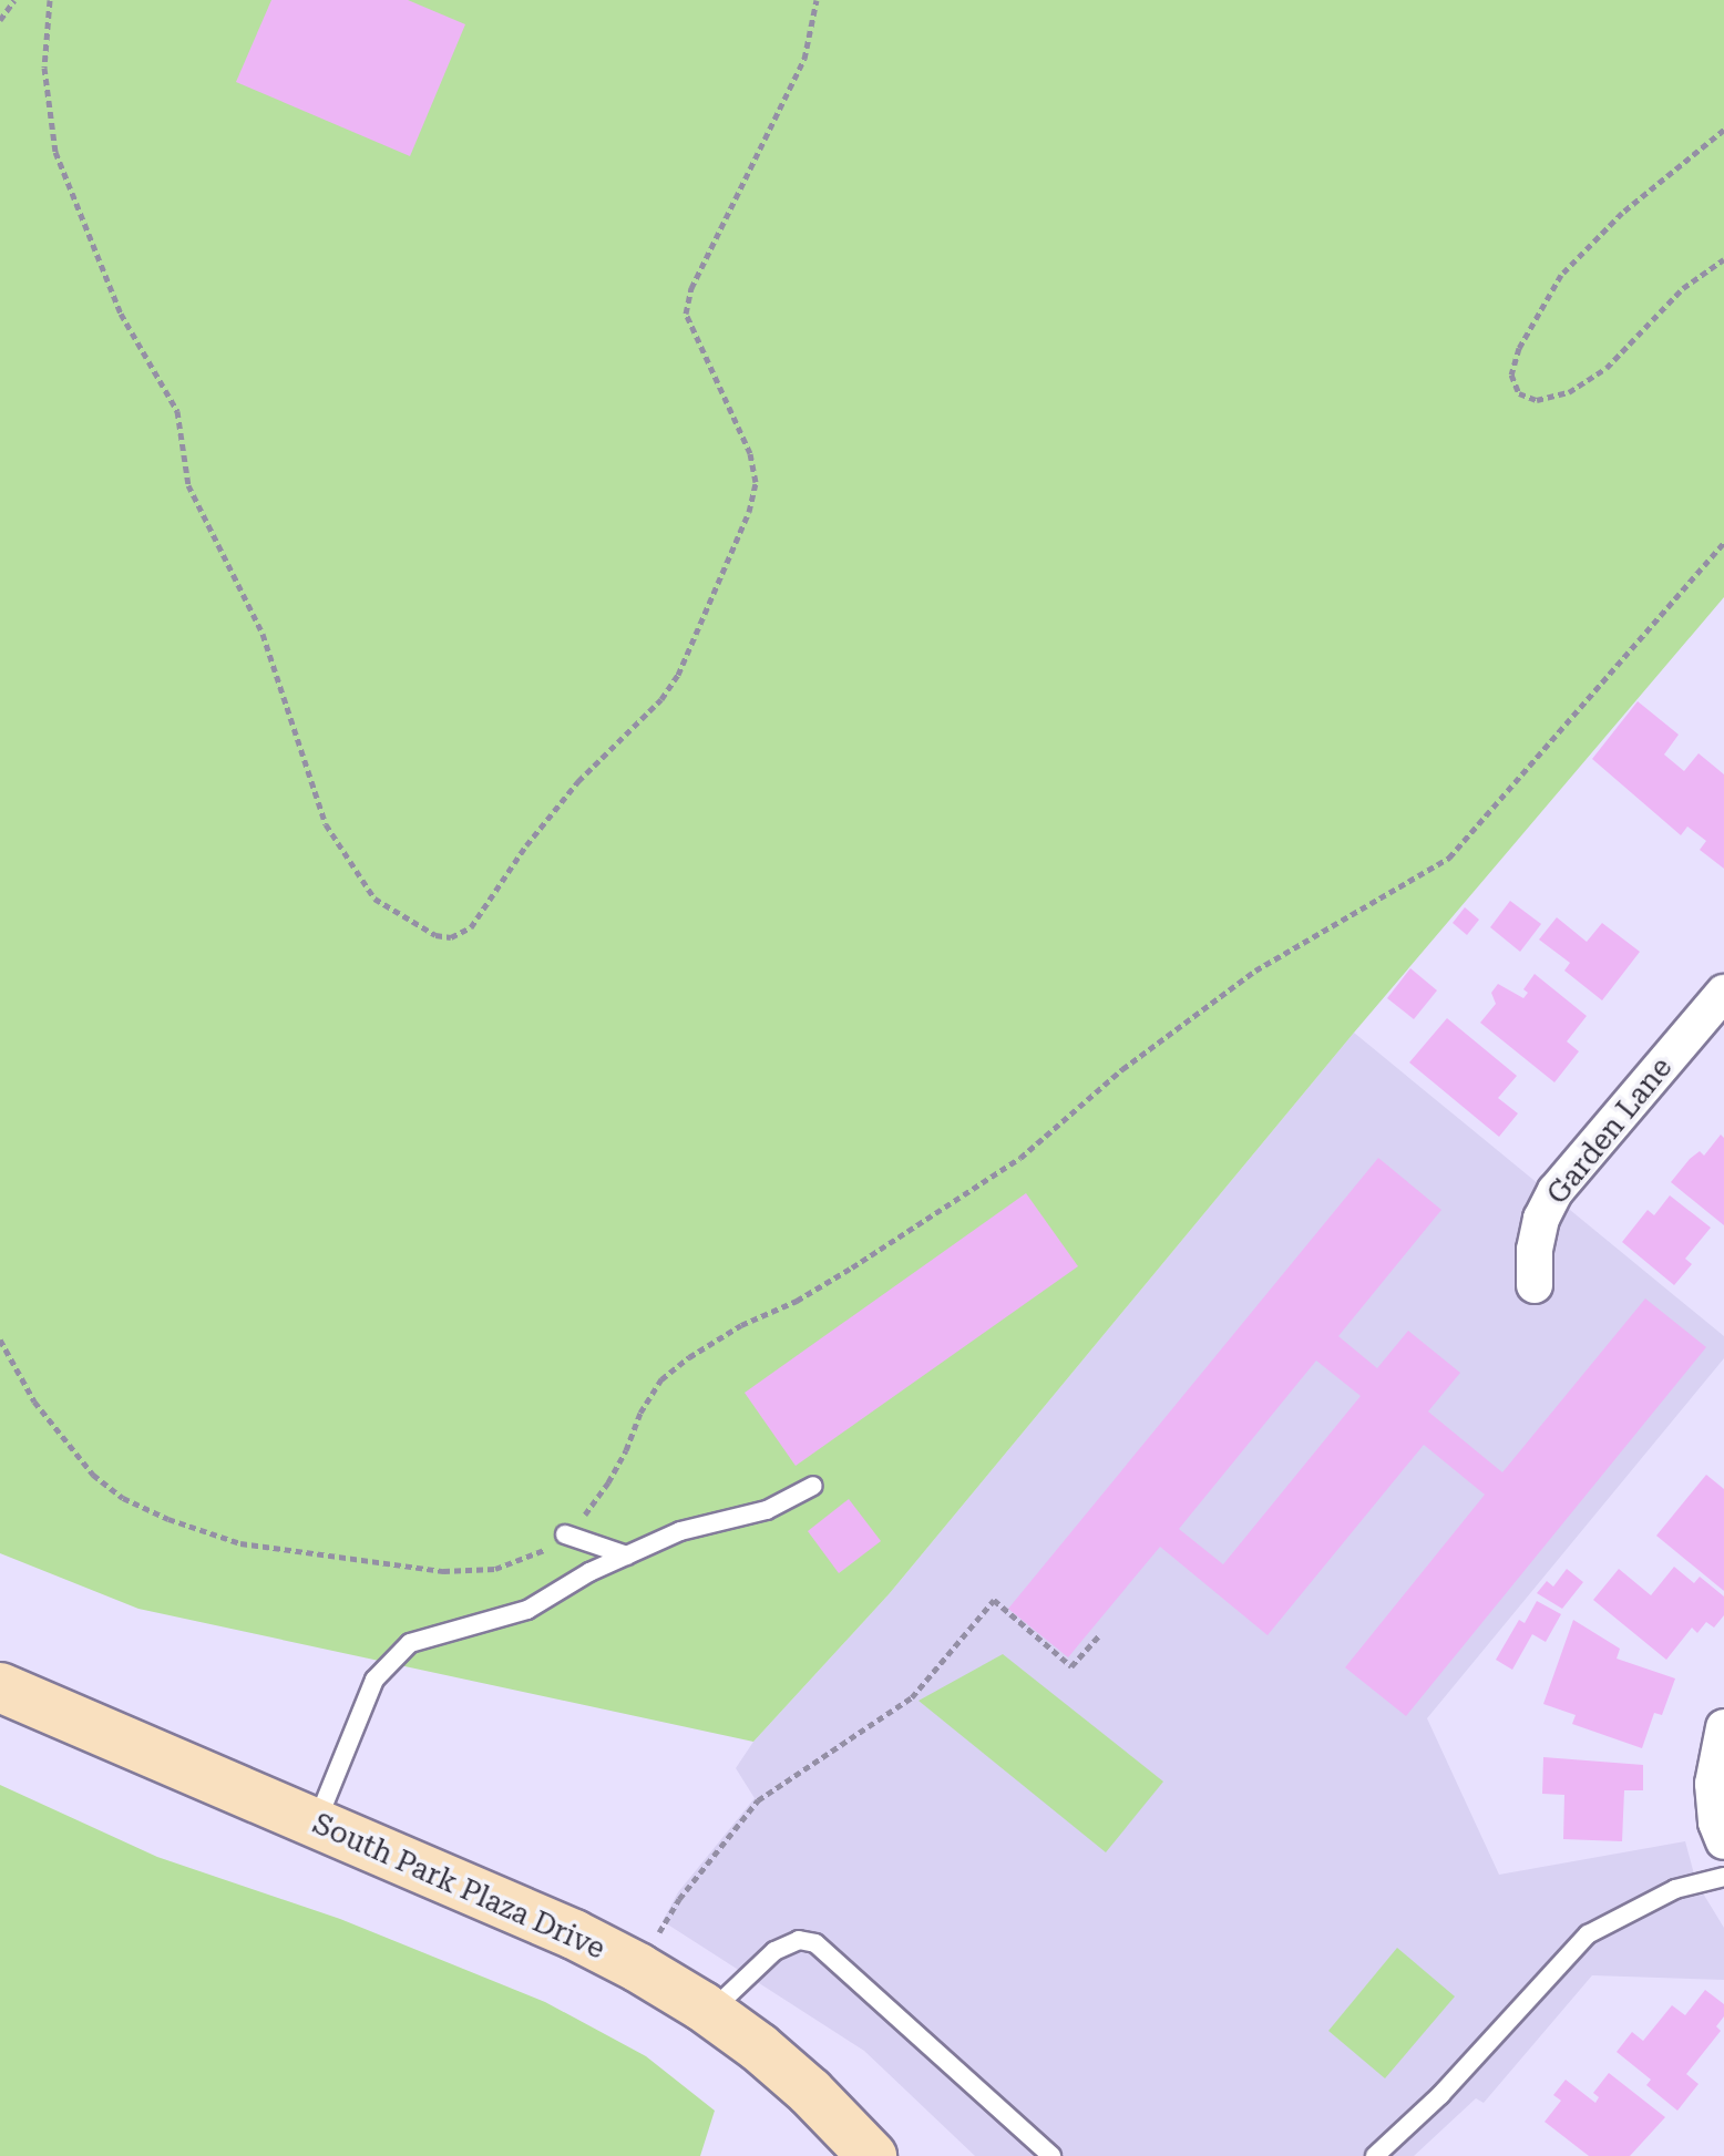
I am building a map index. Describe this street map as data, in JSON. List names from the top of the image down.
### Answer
{
  "streets": {
    "street": ["Garden Lane", "South Park Plaza Drive"]
  }
}
